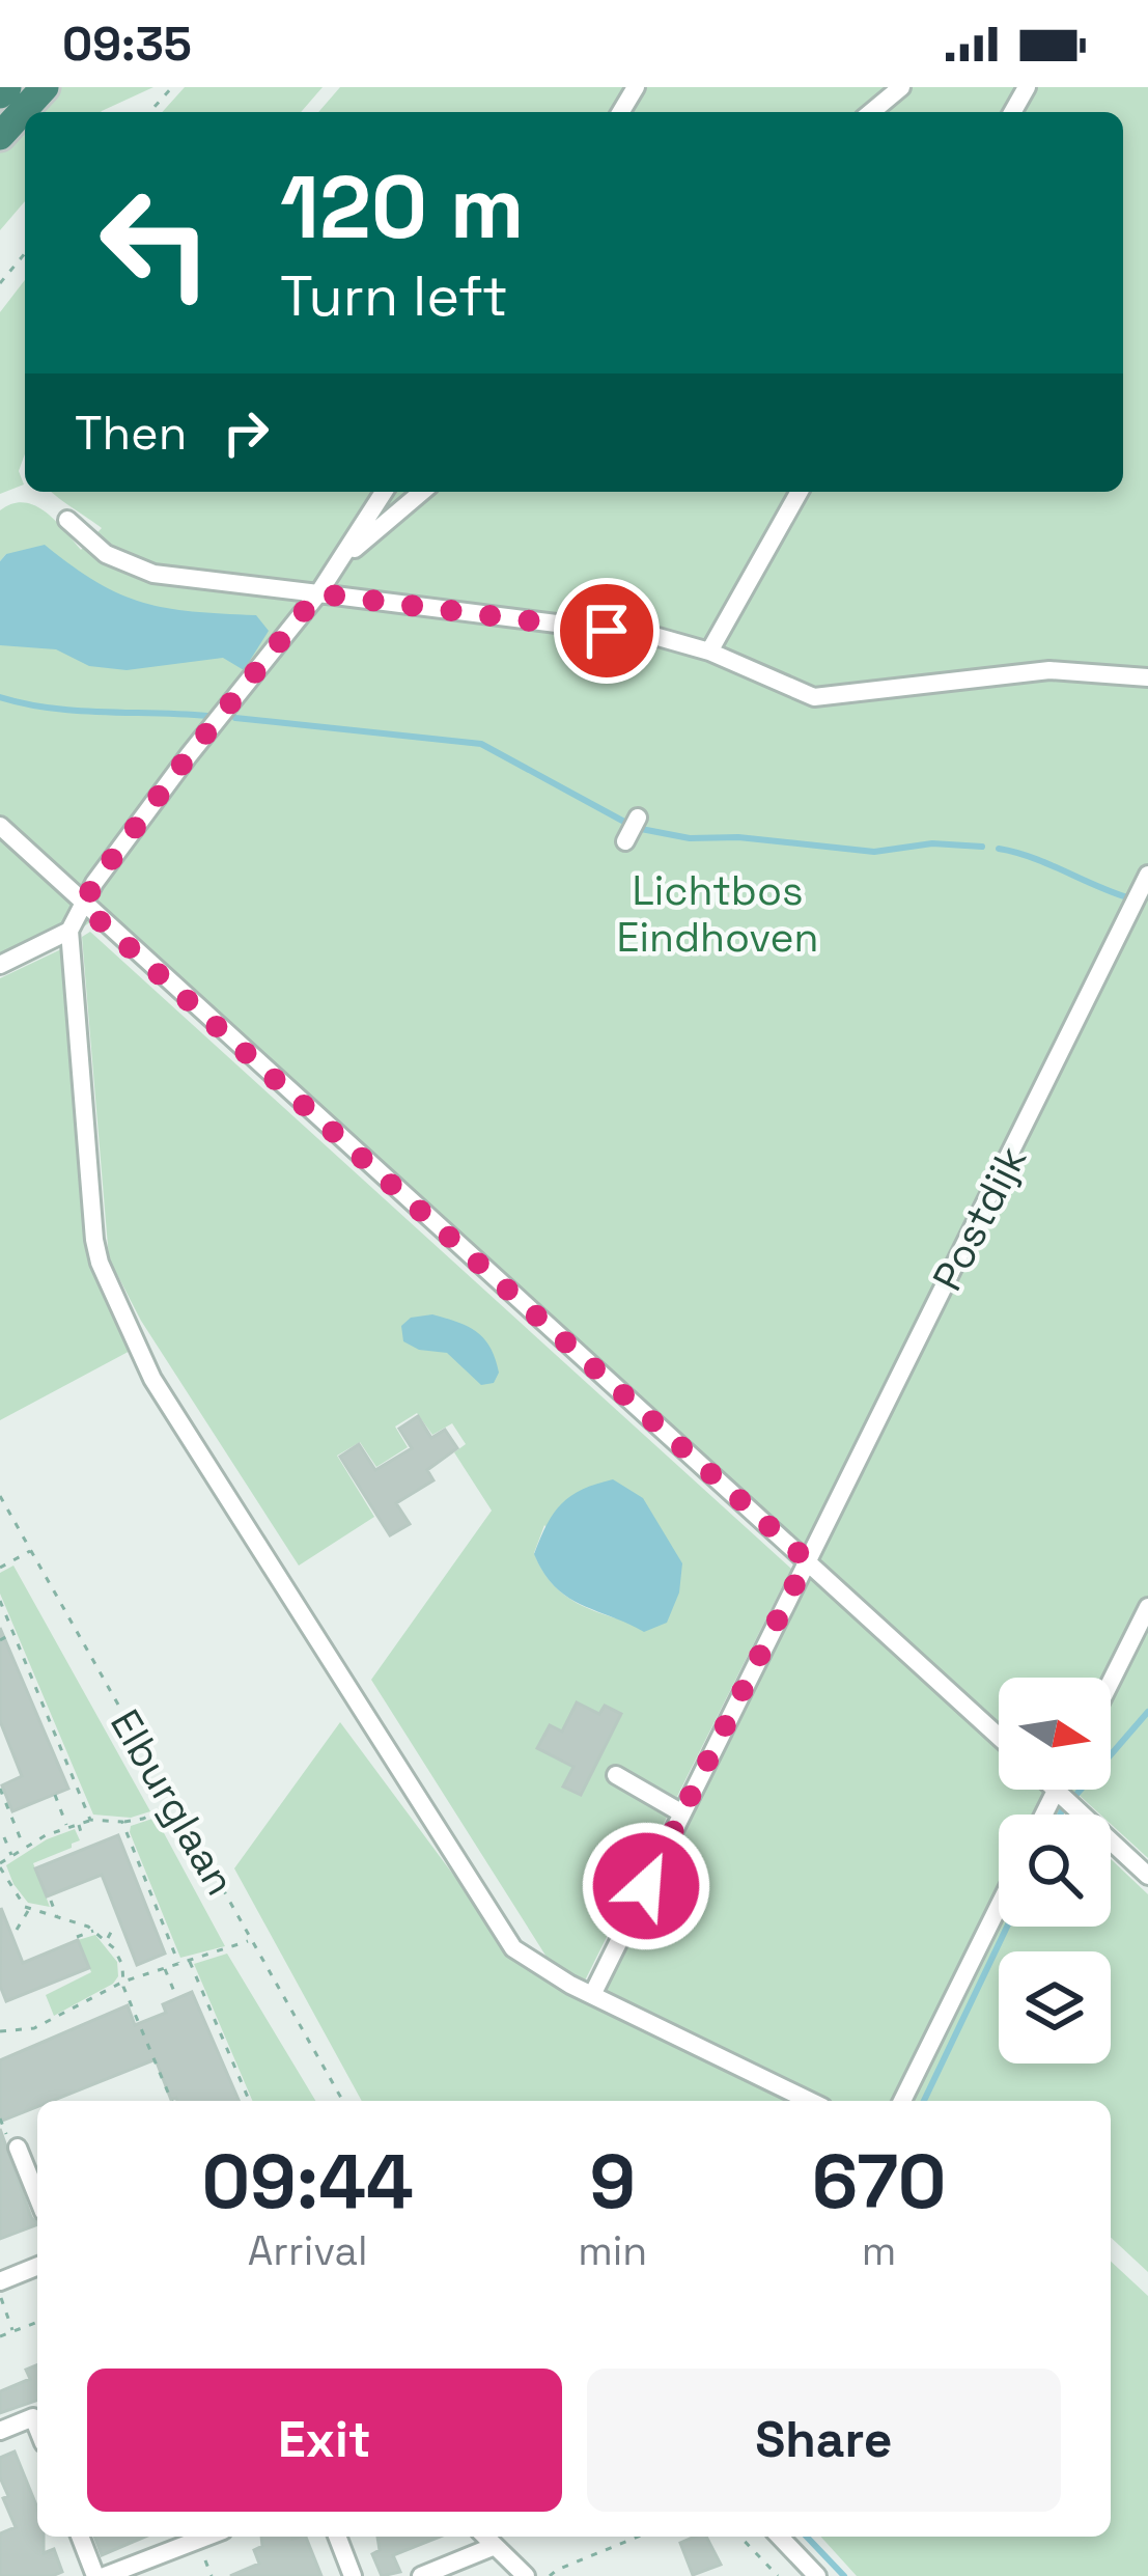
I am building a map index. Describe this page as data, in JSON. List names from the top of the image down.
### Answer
{
  "streets": {
    "street": ["Postdijk"],
    "path": ["Elburglaan"]
  },
  "parks": ["Lichtbos Eindhoven"],
  "north": "right",
  "page": {
    "status": "09:35",
    "turn": ["120 m", "Turn left"],
    "then": "Then",
    "eta": [
      "09:44",
      "Arrival",
      "9",
      "min",
      "670",
      "m"
    ],
    "buttons": ["Exit", "Share"]
  }
}
